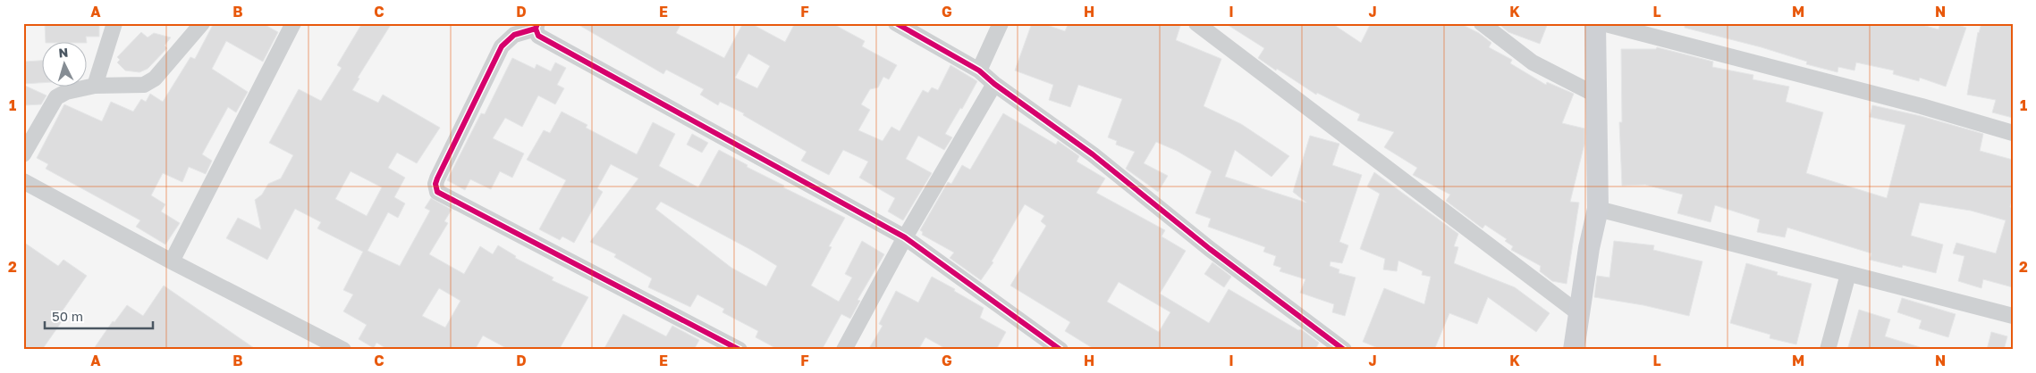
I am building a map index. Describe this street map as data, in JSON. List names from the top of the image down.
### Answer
{
  "scale_bar": "50 m",
  "north": "top",
  "grid": {
    "columns": [
      "A",
      "B",
      "C",
      "D",
      "E",
      "F",
      "G",
      "H",
      "I",
      "J",
      "K",
      "L",
      "M",
      "N"
    ],
    "rows": ["1", "2"]
  }
}
